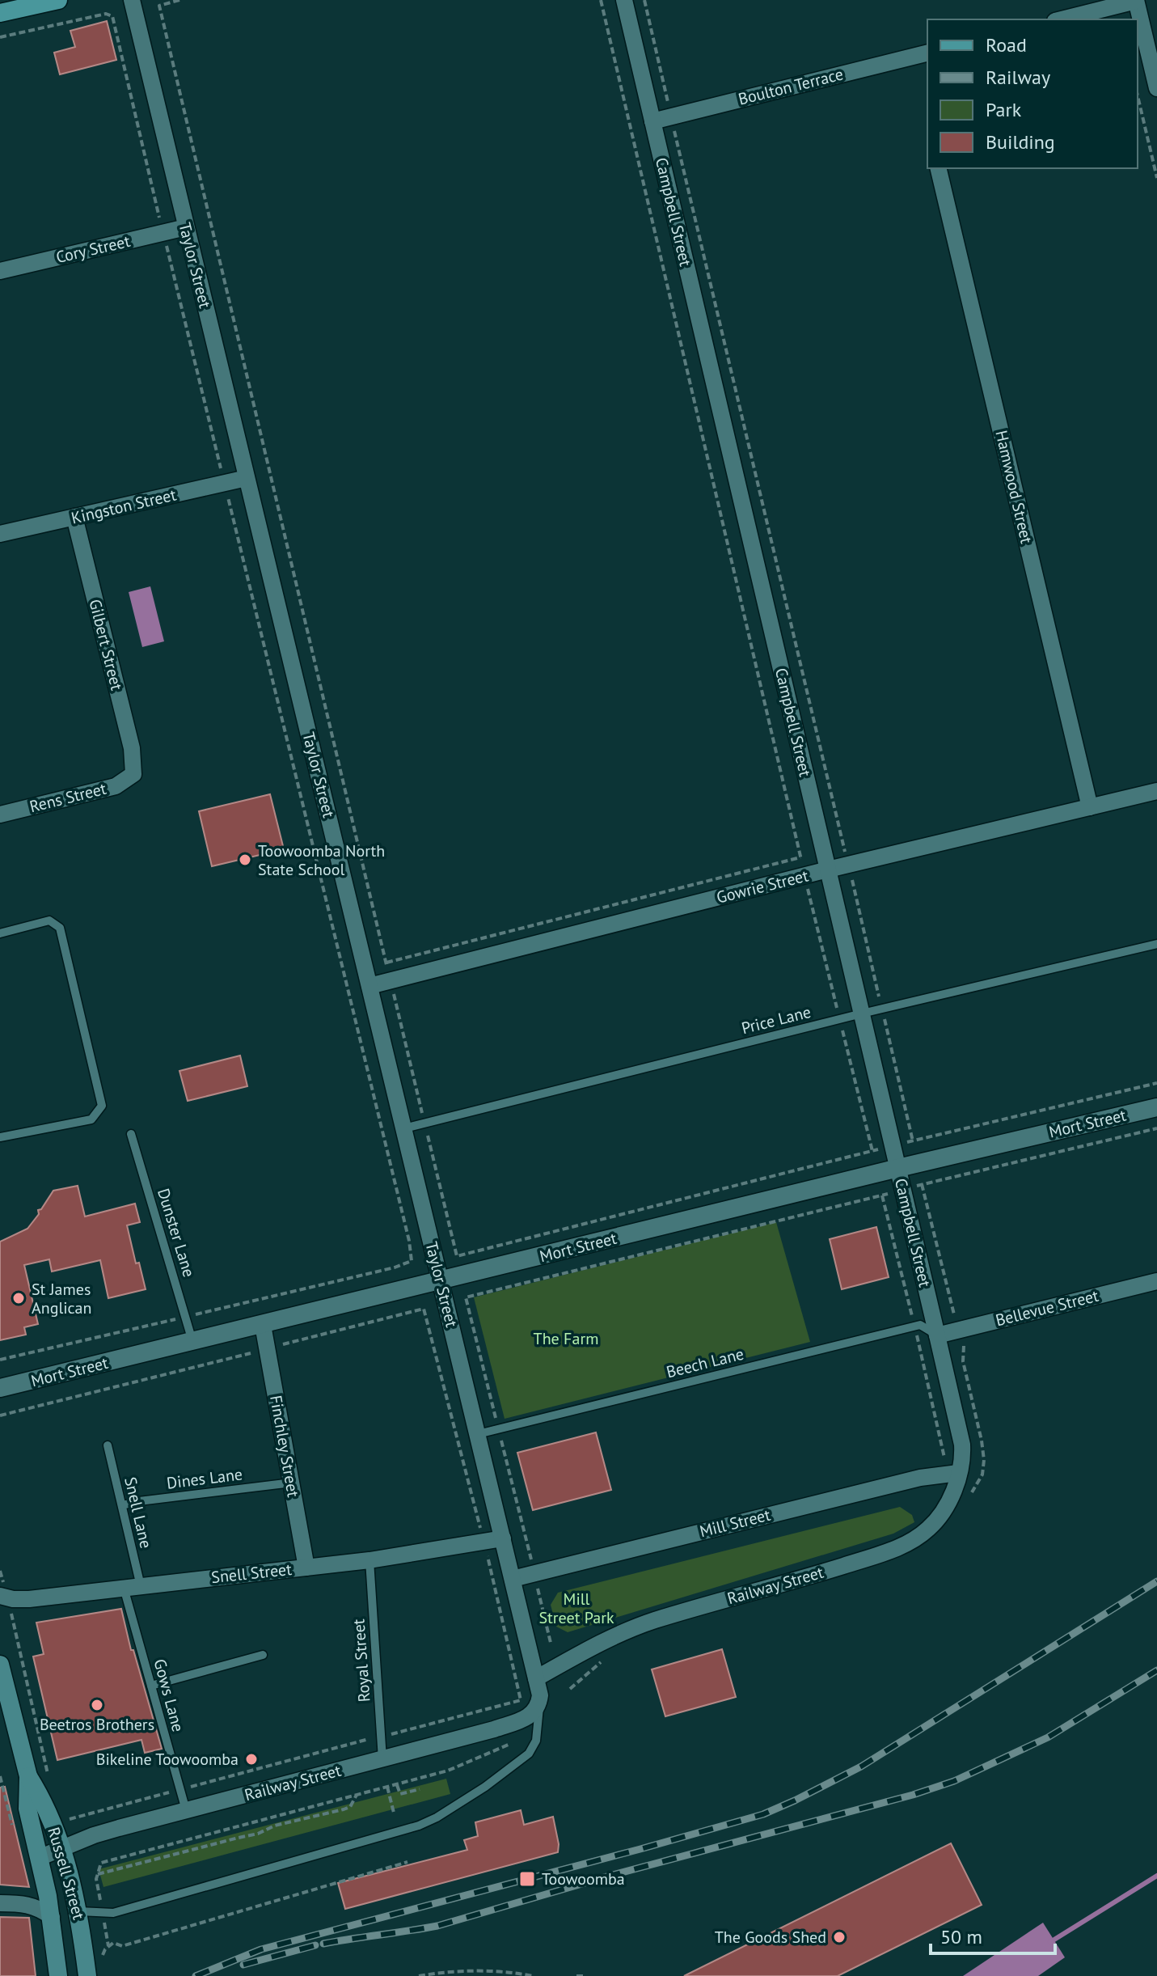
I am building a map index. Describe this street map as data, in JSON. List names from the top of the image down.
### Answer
{
  "streets": {
    "main road": ["Russell Street"],
    "street": [
      "Boulton Terrace",
      "Campbell Street",
      "Cory Street",
      "Taylor Street",
      "Hamwood Street",
      "Kingston Street",
      "Gilbert Street",
      "Rens Street",
      "Gowrie Street",
      "Mort Street",
      "Bellevue Street",
      "Finchley Street",
      "Mill Street",
      "Snell Street",
      "Railway Street"
    ],
    "lane": [
      "Price Lane",
      "Dunster Lane",
      "Beech Lane",
      "Dines Lane",
      "Snell Lane",
      "Royal Street",
      "Gows Lane"
    ]
  },
  "crossings": [
    ["Boulton Terrace", "Campbell Street"],
    ["Campbell Street", "Gowrie Street"],
    ["Campbell Street", "Price Lane"],
    ["Campbell Street", "Mort Street"],
    ["Campbell Street", "Bellevue Street"],
    ["Campbell Street", "Beech Lane"],
    ["Campbell Street", "Railway Street"],
    ["Cory Street", "Taylor Street"],
    ["Taylor Street", "Kingston Street"],
    ["Taylor Street", "Gowrie Street"],
    ["Taylor Street", "Price Lane"],
    ["Taylor Street", "Mort Street"],
    ["Taylor Street", "Beech Lane"],
    ["Taylor Street", "Mill Street"],
    ["Taylor Street", "Snell Street"],
    ["Taylor Street", "Railway Street"],
    ["Hamwood Street", "Gowrie Street"],
    ["Kingston Street", "Gilbert Street"],
    ["Gilbert Street", "Rens Street"],
    ["Mort Street", "Dunster Lane"],
    ["Mort Street", "Finchley Street"],
    ["Bellevue Street", "Beech Lane"],
    ["Finchley Street", "Dines Lane"],
    ["Finchley Street", "Snell Street"],
    ["Dines Lane", "Snell Lane"],
    ["Snell Lane", "Snell Street"],
    ["Snell Lane", "Gows Lane"],
    ["Mill Street", "Railway Street"],
    ["Snell Street", "Royal Street"],
    ["Snell Street", "Gows Lane"],
    ["Railway Street", "Royal Street"],
    ["Railway Street", "Gows Lane"],
    ["Railway Street", "Russell Street"]
  ],
  "parks": ["The Farm", "Mill Street Park"],
  "places": {
    "other": [
      "Toowoomba North State School",
      "St James Anglican",
      "Beetros Brothers",
      "Bikeline Toowoomba",
      "The Goods Shed"
    ],
    "transit": ["Toowoomba"]
  },
  "legend": [
    "Road",
    "Railway",
    "Park",
    "Building"
  ],
  "scale_bar": "50 m"
}
